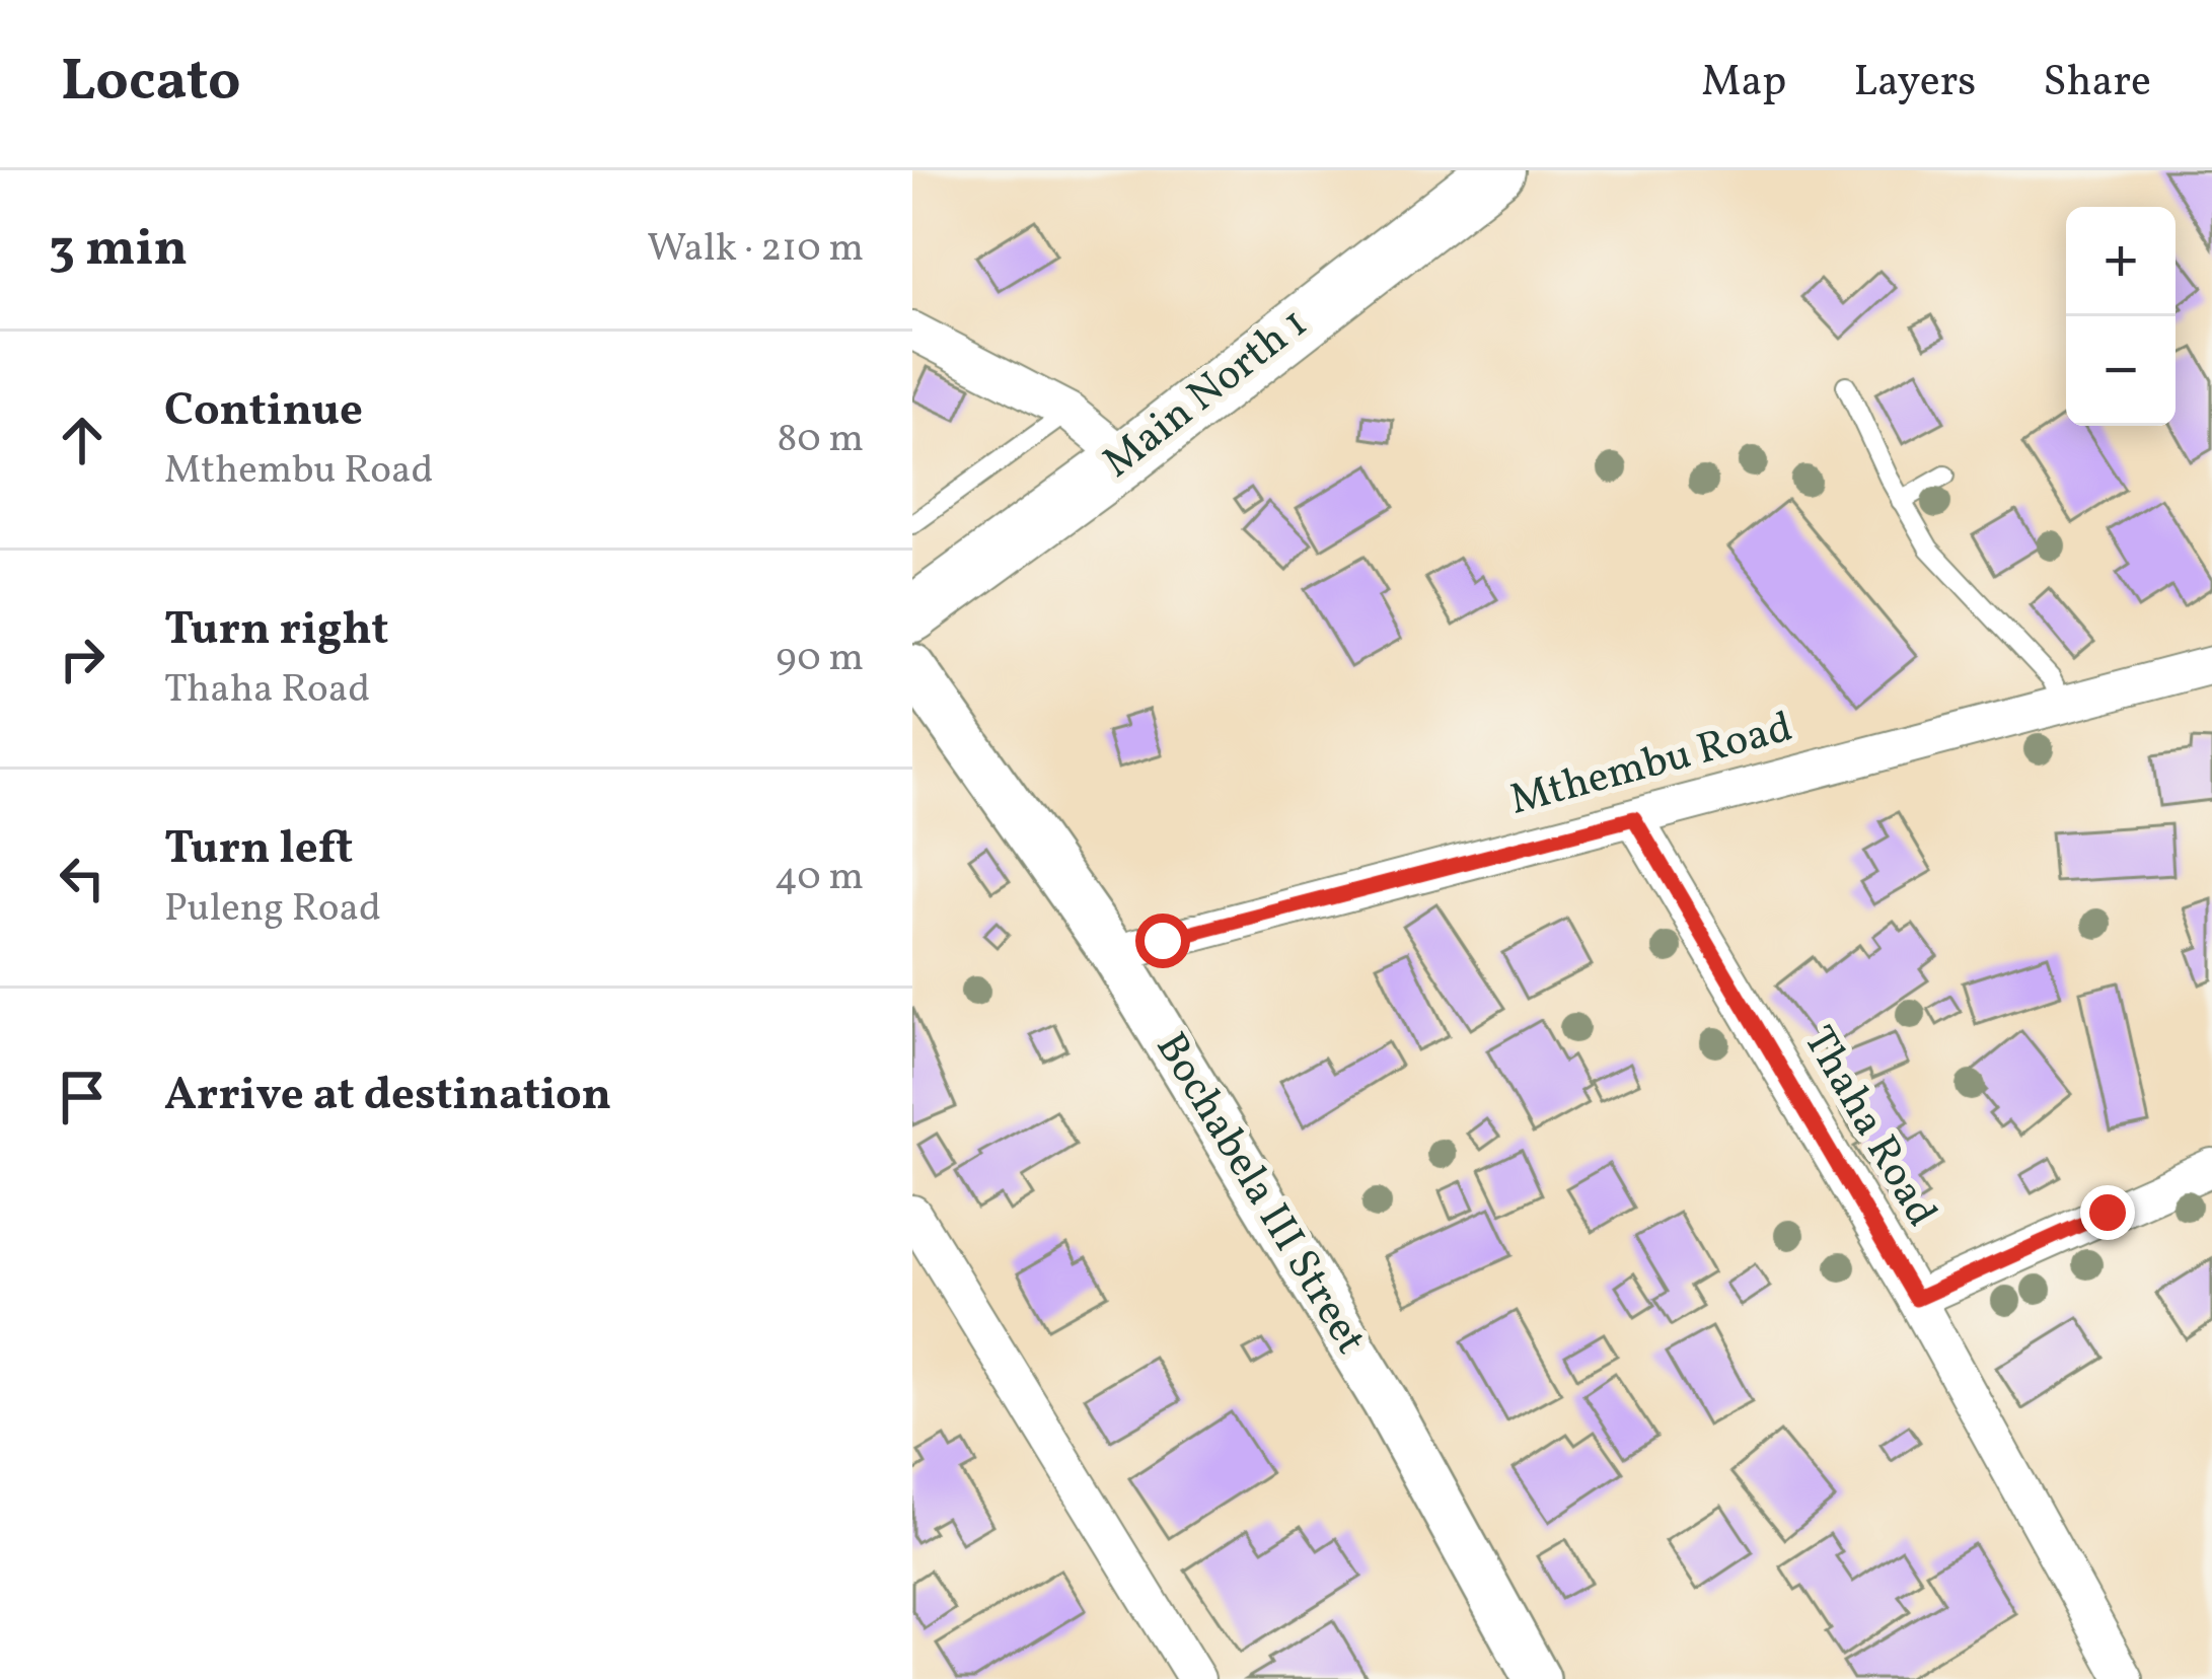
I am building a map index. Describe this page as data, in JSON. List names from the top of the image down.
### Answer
{
  "streets": {
    "main road": ["Main North 1"],
    "street": ["Mthembu Road", "Thaha Road", "Bochabela III Street"]
  },
  "crossings": [
    ["Mthembu Road", "Thaha Road"],
    ["Mthembu Road", "Bochabela III Street"]
  ],
  "page": {
    "header": "Locato",
    "nav": ["Map", "Layers", "Share"],
    "heading": ["3 min", "Walk · 210 m"],
    "map_buttons": ["+", "−"],
    "list": [
      ["Continue", "Mthembu Road", "80 m"],
      ["Turn right", "Thaha Road", "90 m"],
      ["Turn left", "Puleng Road", "40 m"],
      "Arrive at destination"
    ]
  }
}
